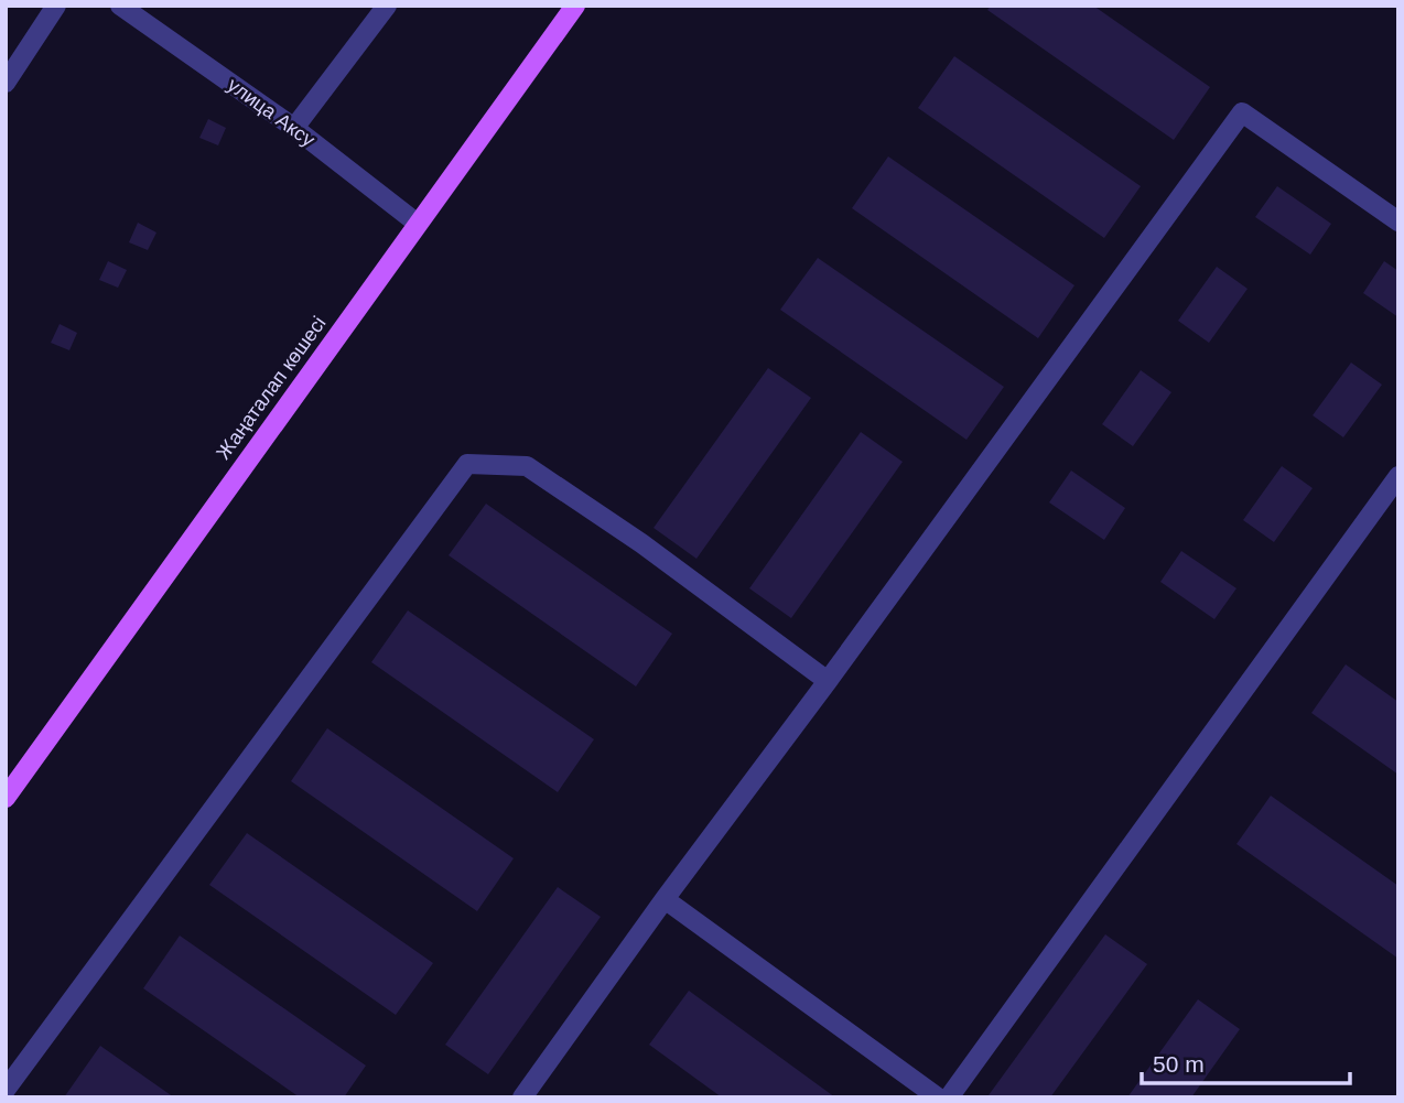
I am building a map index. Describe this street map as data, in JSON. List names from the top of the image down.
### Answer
{
  "streets": {
    "main road": ["Жаңаталап көшесі"],
    "street": ["улица Аксу"]
  },
  "crossings": [
    ["улица Аксу", "Жаңаталап көшесі"]
  ],
  "scale_bar": "50 m"
}
